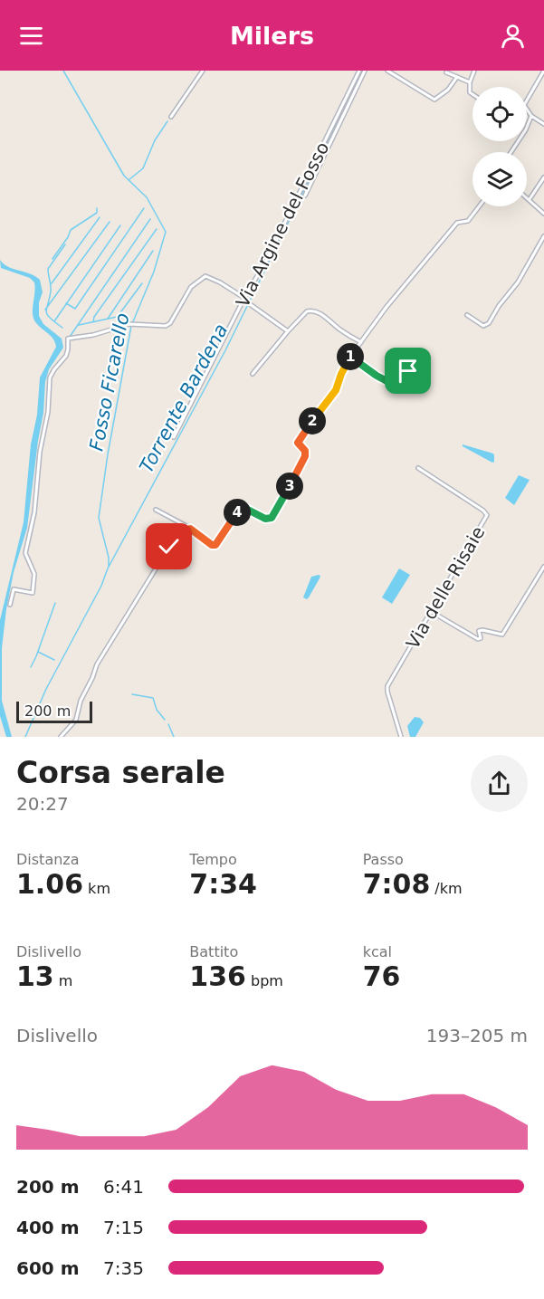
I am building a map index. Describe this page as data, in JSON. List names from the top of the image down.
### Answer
{
  "streets": {
    "street": ["Via Argine del Fosso", "Via delle Risaie"]
  },
  "water": ["Fosso Ficarello", "Torrente Bardena"],
  "scale_bar": "200 m",
  "page": {
    "header": "Milers",
    "pins": [
      "1",
      "2",
      "3",
      "4"
    ],
    "scale": "200 m",
    "heading": ["Corsa serale", "20:27"],
    "stats": [
      ["Distanza", "1.06 km"],
      ["Tempo", "7:34"],
      ["Passo", "7:08 /km"],
      ["Dislivello", "13 m"],
      ["Battito", "136 bpm"],
      ["kcal", "76"]
    ],
    "chart": ["Dislivello", "193–205 m"],
    "list": [
      {
        "name": "200 m",
        "note": "6:41"
      },
      {
        "name": "400 m",
        "note": "7:15"
      },
      {
        "name": "600 m",
        "note": "7:35"
      }
    ]
  }
}
